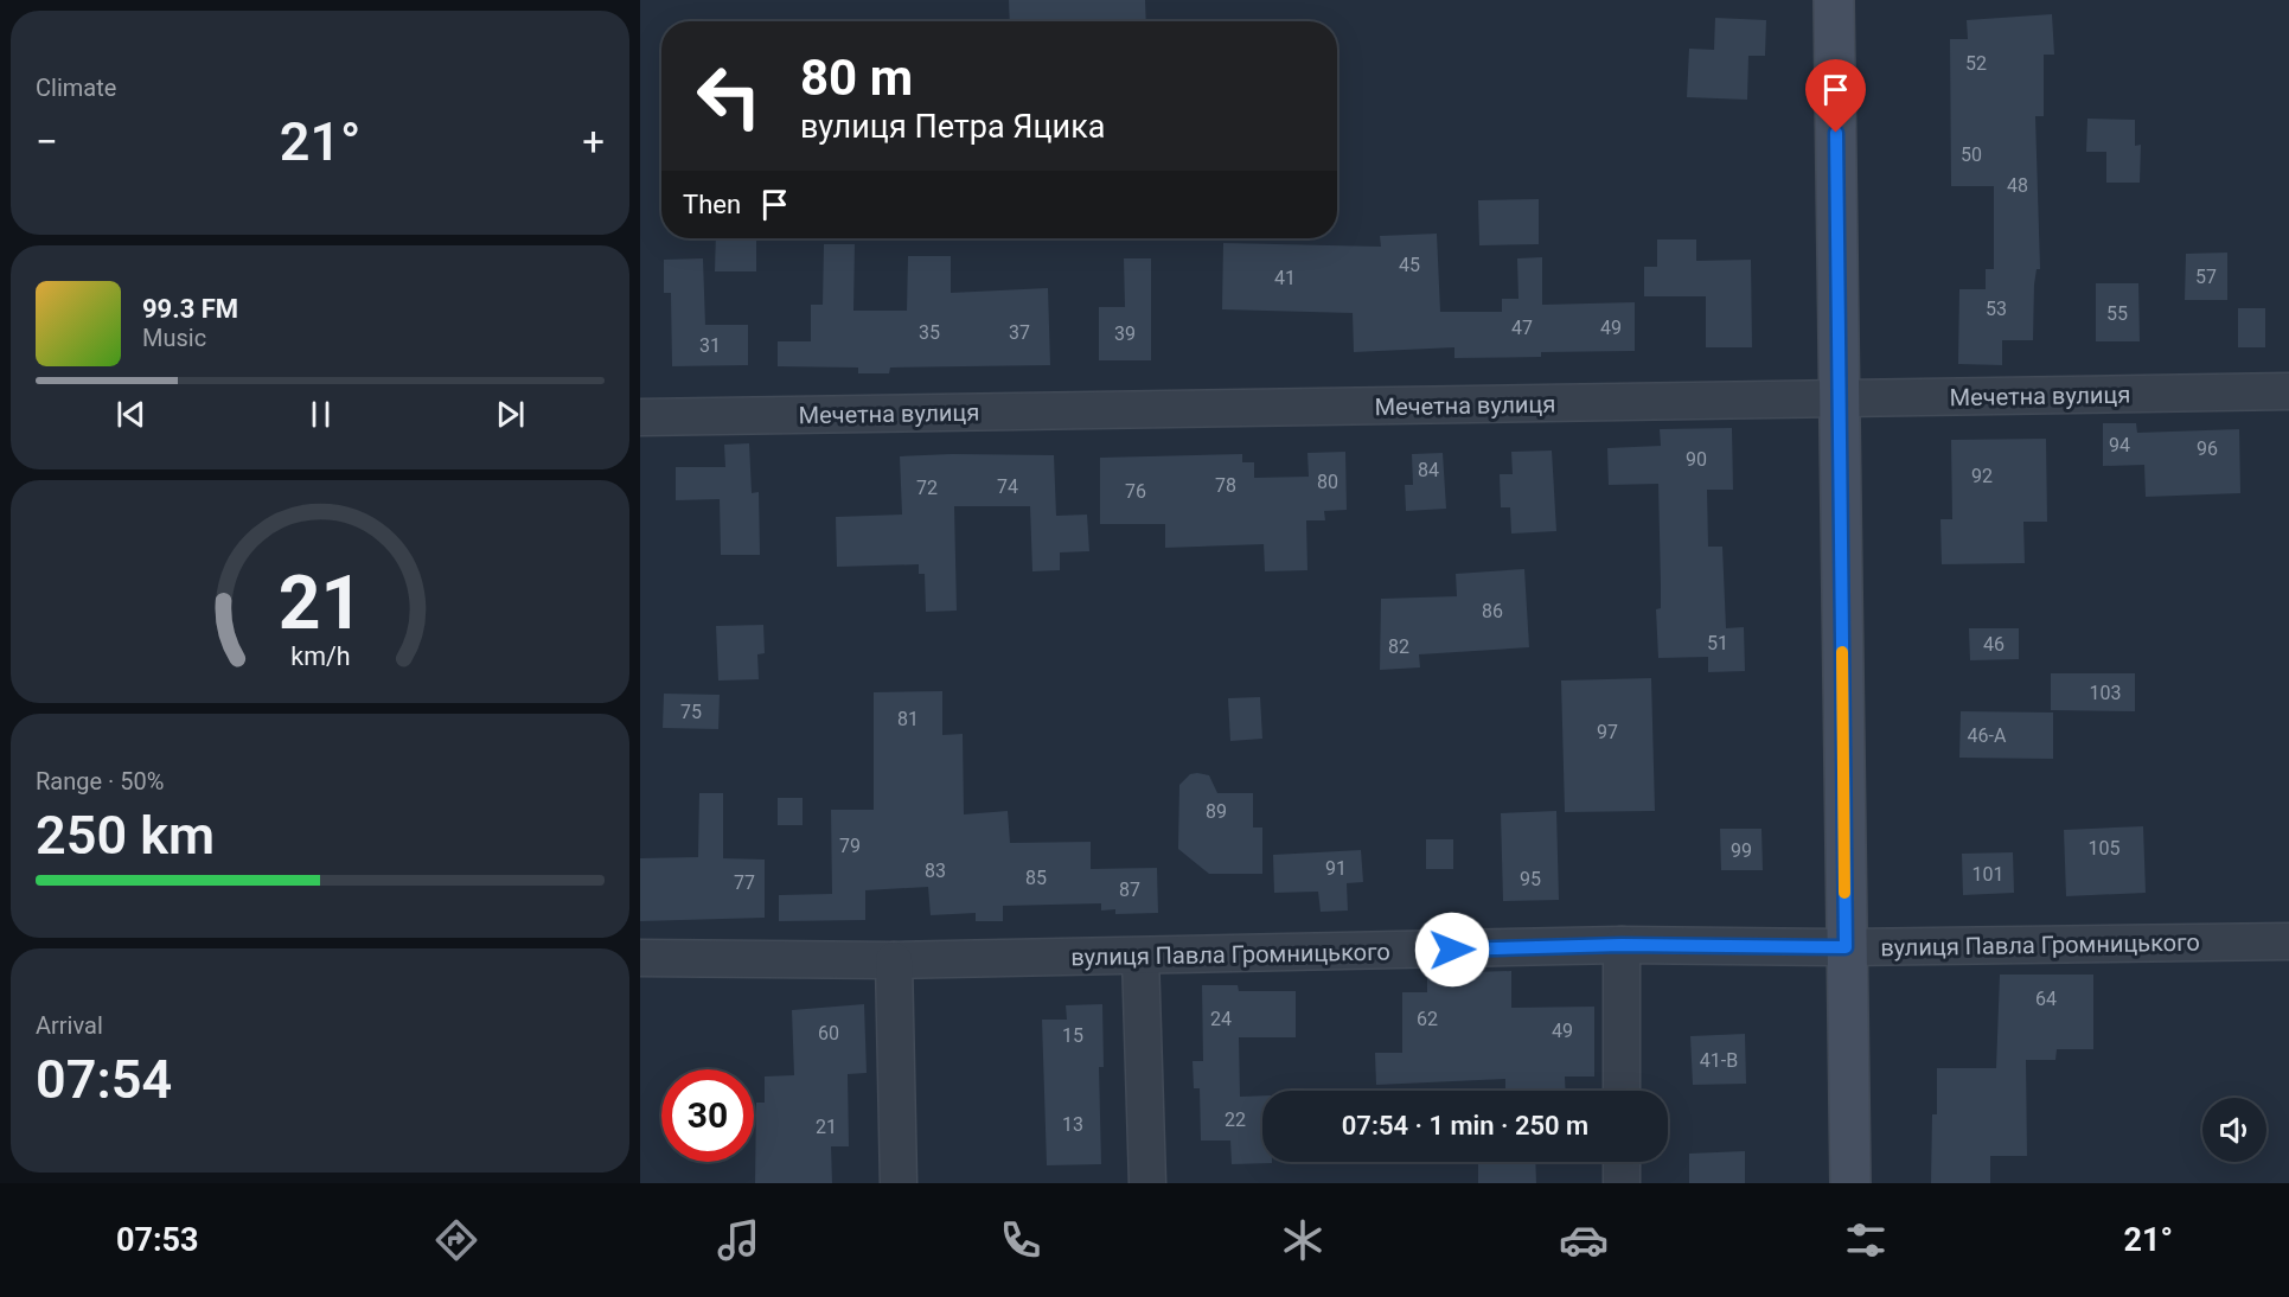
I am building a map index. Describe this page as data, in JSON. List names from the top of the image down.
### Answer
{
  "streets": {
    "street": ["Мечетна вулиця", "вулиця Павла Громницького"]
  },
  "house_numbers": [
    "52",
    "50",
    "48",
    "45",
    "57",
    "41",
    "53",
    "55",
    "47",
    "49",
    "35",
    "37",
    "39",
    "31",
    "94",
    "96",
    "90",
    "84",
    "92",
    "80",
    "78",
    "74",
    "72",
    "76",
    "86",
    "51",
    "46",
    "82",
    "103",
    "75",
    "81",
    "97",
    "46-А",
    "89",
    "79",
    "105",
    "99",
    "91",
    "83",
    "101",
    "85",
    "95",
    "77",
    "87",
    "64",
    "24",
    "62",
    "49",
    "60",
    "15",
    "41-В",
    "22",
    "13",
    "21"
  ],
  "page": {
    "tile": [
      "Climate",
      ["Range · 50%", "250 km"],
      ["Arrival", "07:54"]
    ],
    "turn": ["80 m", "вулиця Петра Яцика"],
    "heat": ["−", "21°", "+"],
    "then": "Then",
    "song": ["99.3 FM", "Music"],
    "limit": "30",
    "trip": "07:54 · 1 min · 250 m",
    "tabs": ["07:53", "21°"],
    "gauge": ["21", "km/h"]
  }
}
